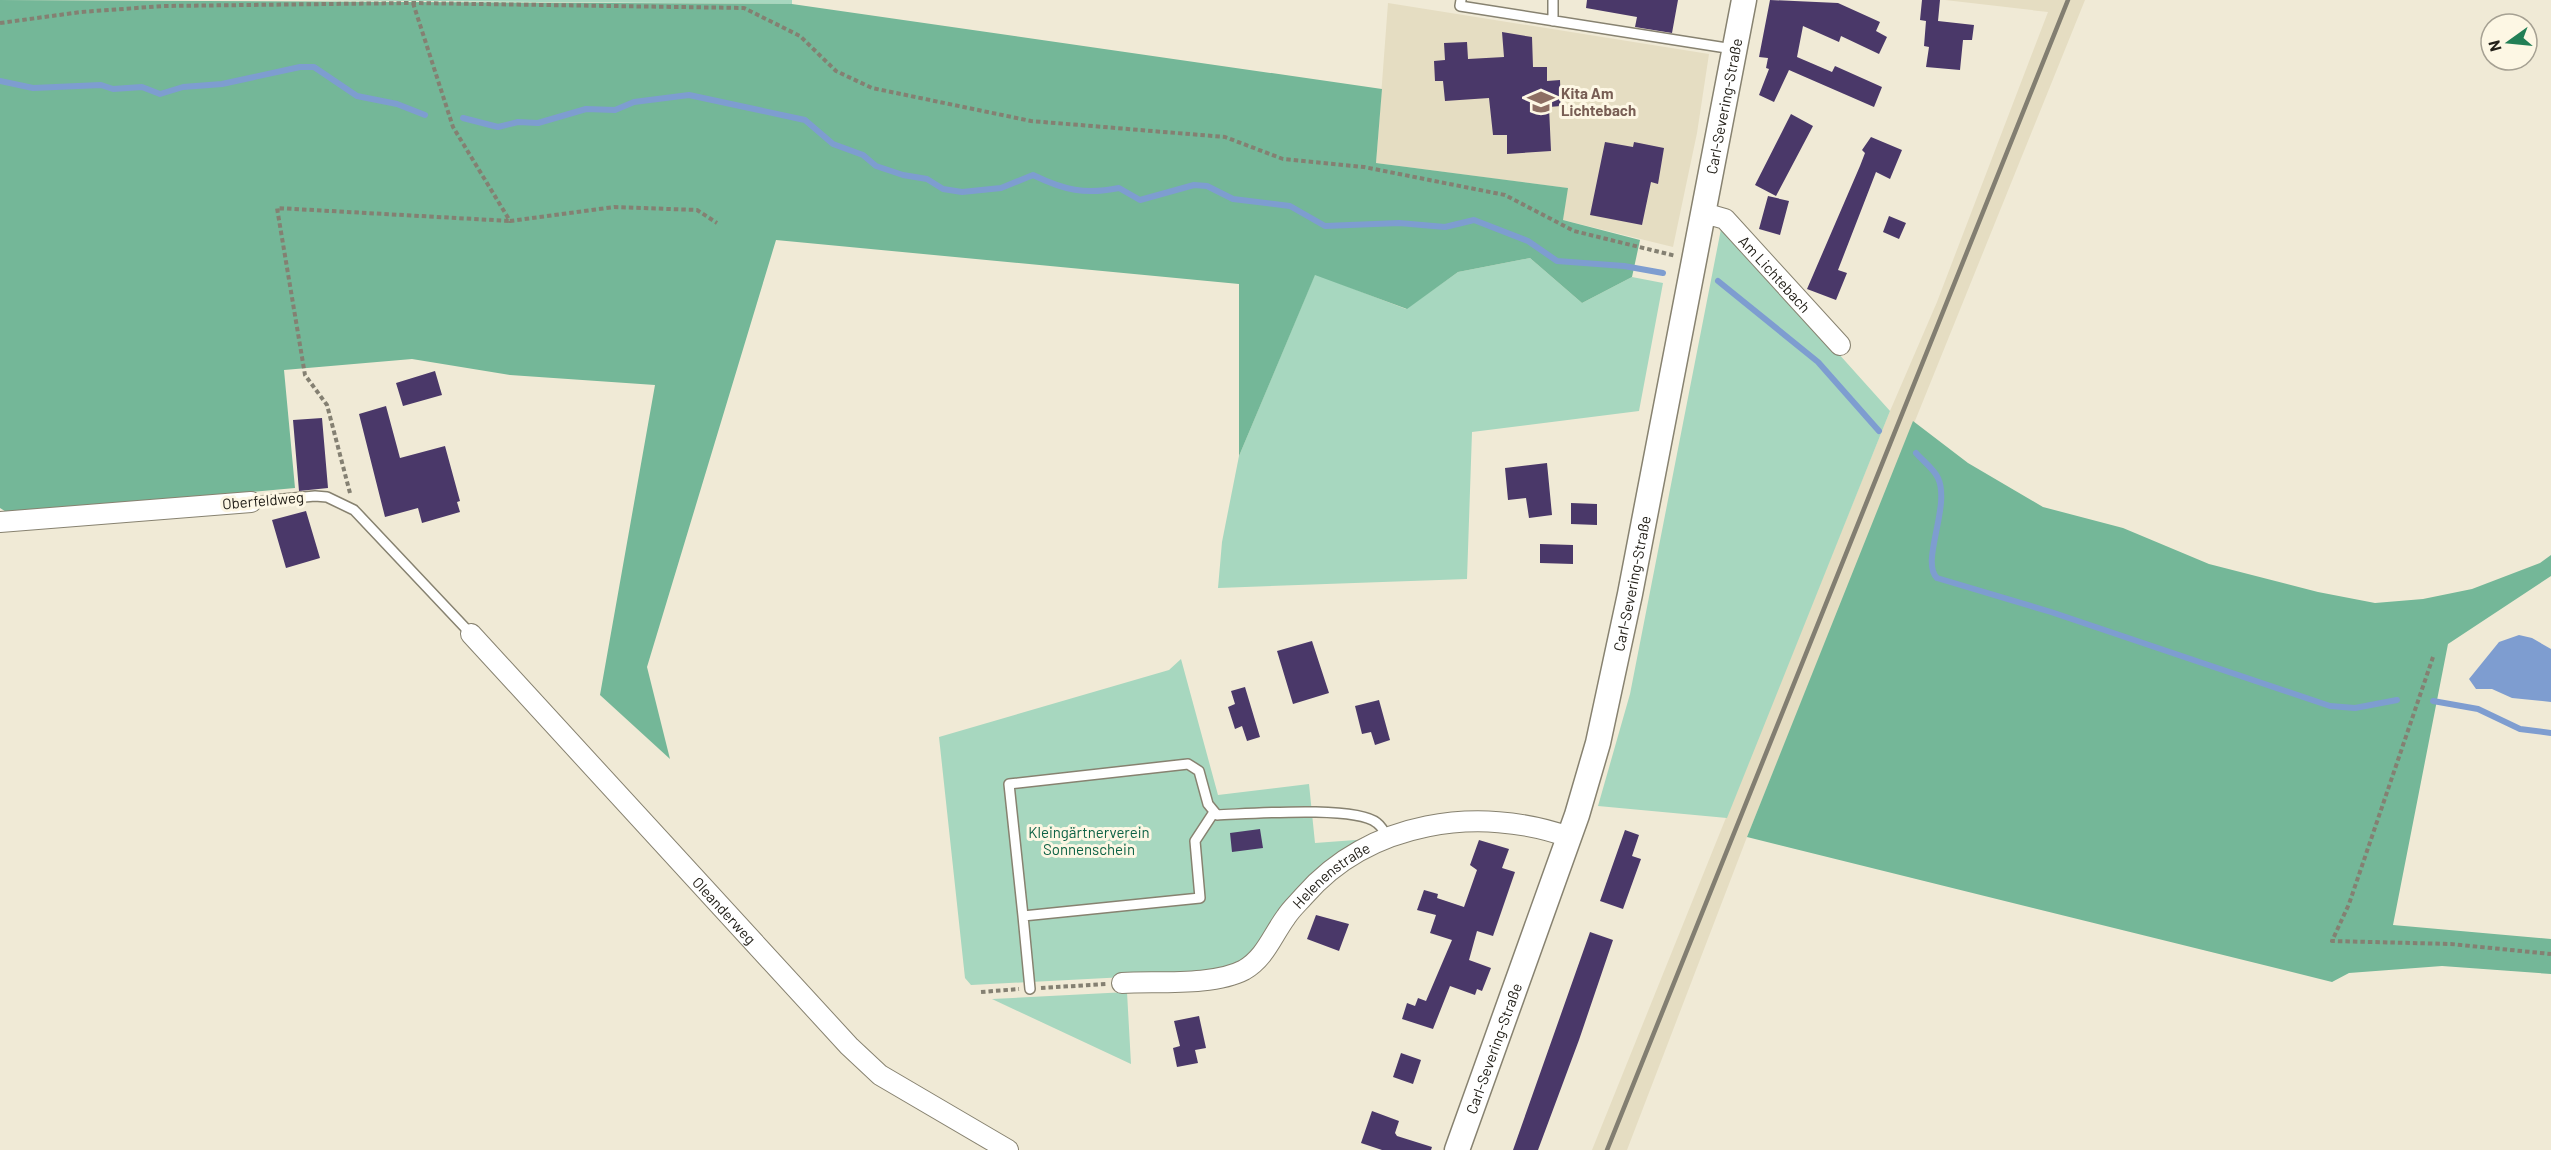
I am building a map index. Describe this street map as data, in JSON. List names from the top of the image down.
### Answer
{
  "streets": {
    "street": [
      "Carl-Severing-Straße",
      "Am Lichtebach",
      "Oberfeldweg",
      "Helenenstraße",
      "Oleanderweg"
    ]
  },
  "crossings": [
    ["Carl-Severing-Straße", "Am Lichtebach"],
    ["Carl-Severing-Straße", "Helenenstraße"],
    ["Oberfeldweg", "Oleanderweg"]
  ],
  "parks": ["Kleingärtnerverein Sonnenschein"],
  "places": {
    "school or university": ["Kita Am Lichtebach"]
  },
  "north": "left"
}
